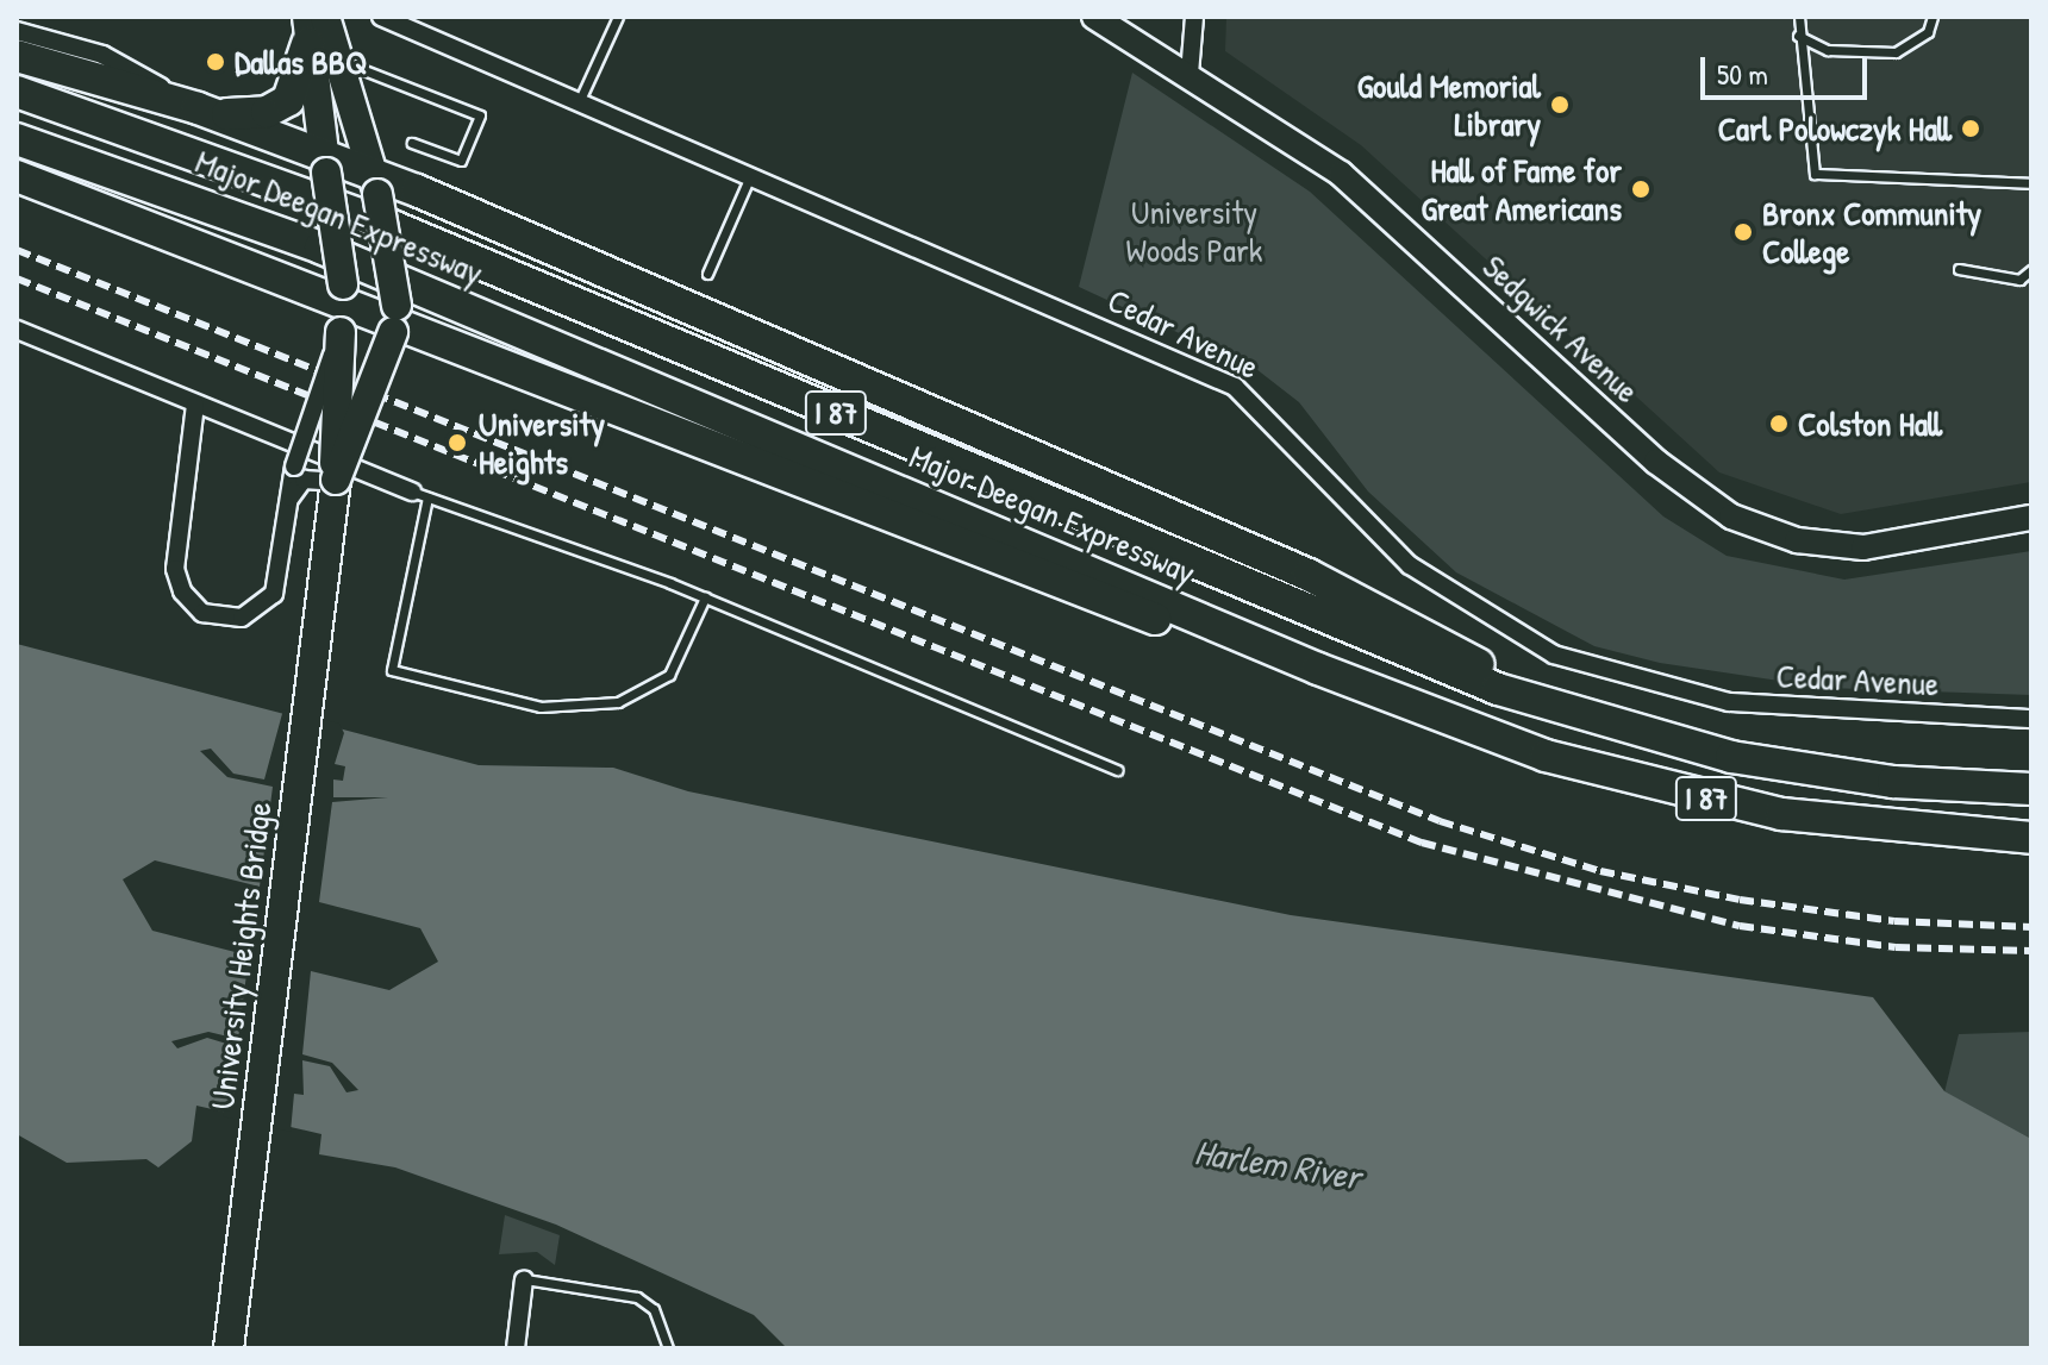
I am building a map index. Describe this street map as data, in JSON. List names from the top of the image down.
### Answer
{
  "streets": {
    "highway": ["Major Deegan Expressway", "I 87"],
    "main road": ["Sedgwick Avenue", "University Heights Bridge"],
    "street": ["Cedar Avenue"]
  },
  "water": ["Harlem River"],
  "parks": ["University Woods Park"],
  "places": [
    "Dallas BBQ",
    "Gould Memorial Library",
    "Carl Polowczyk Hall",
    "Hall of Fame for Great Americans",
    "Bronx Community College",
    "Colston Hall",
    "University Heights"
  ],
  "scale_bar": "50 m"
}
